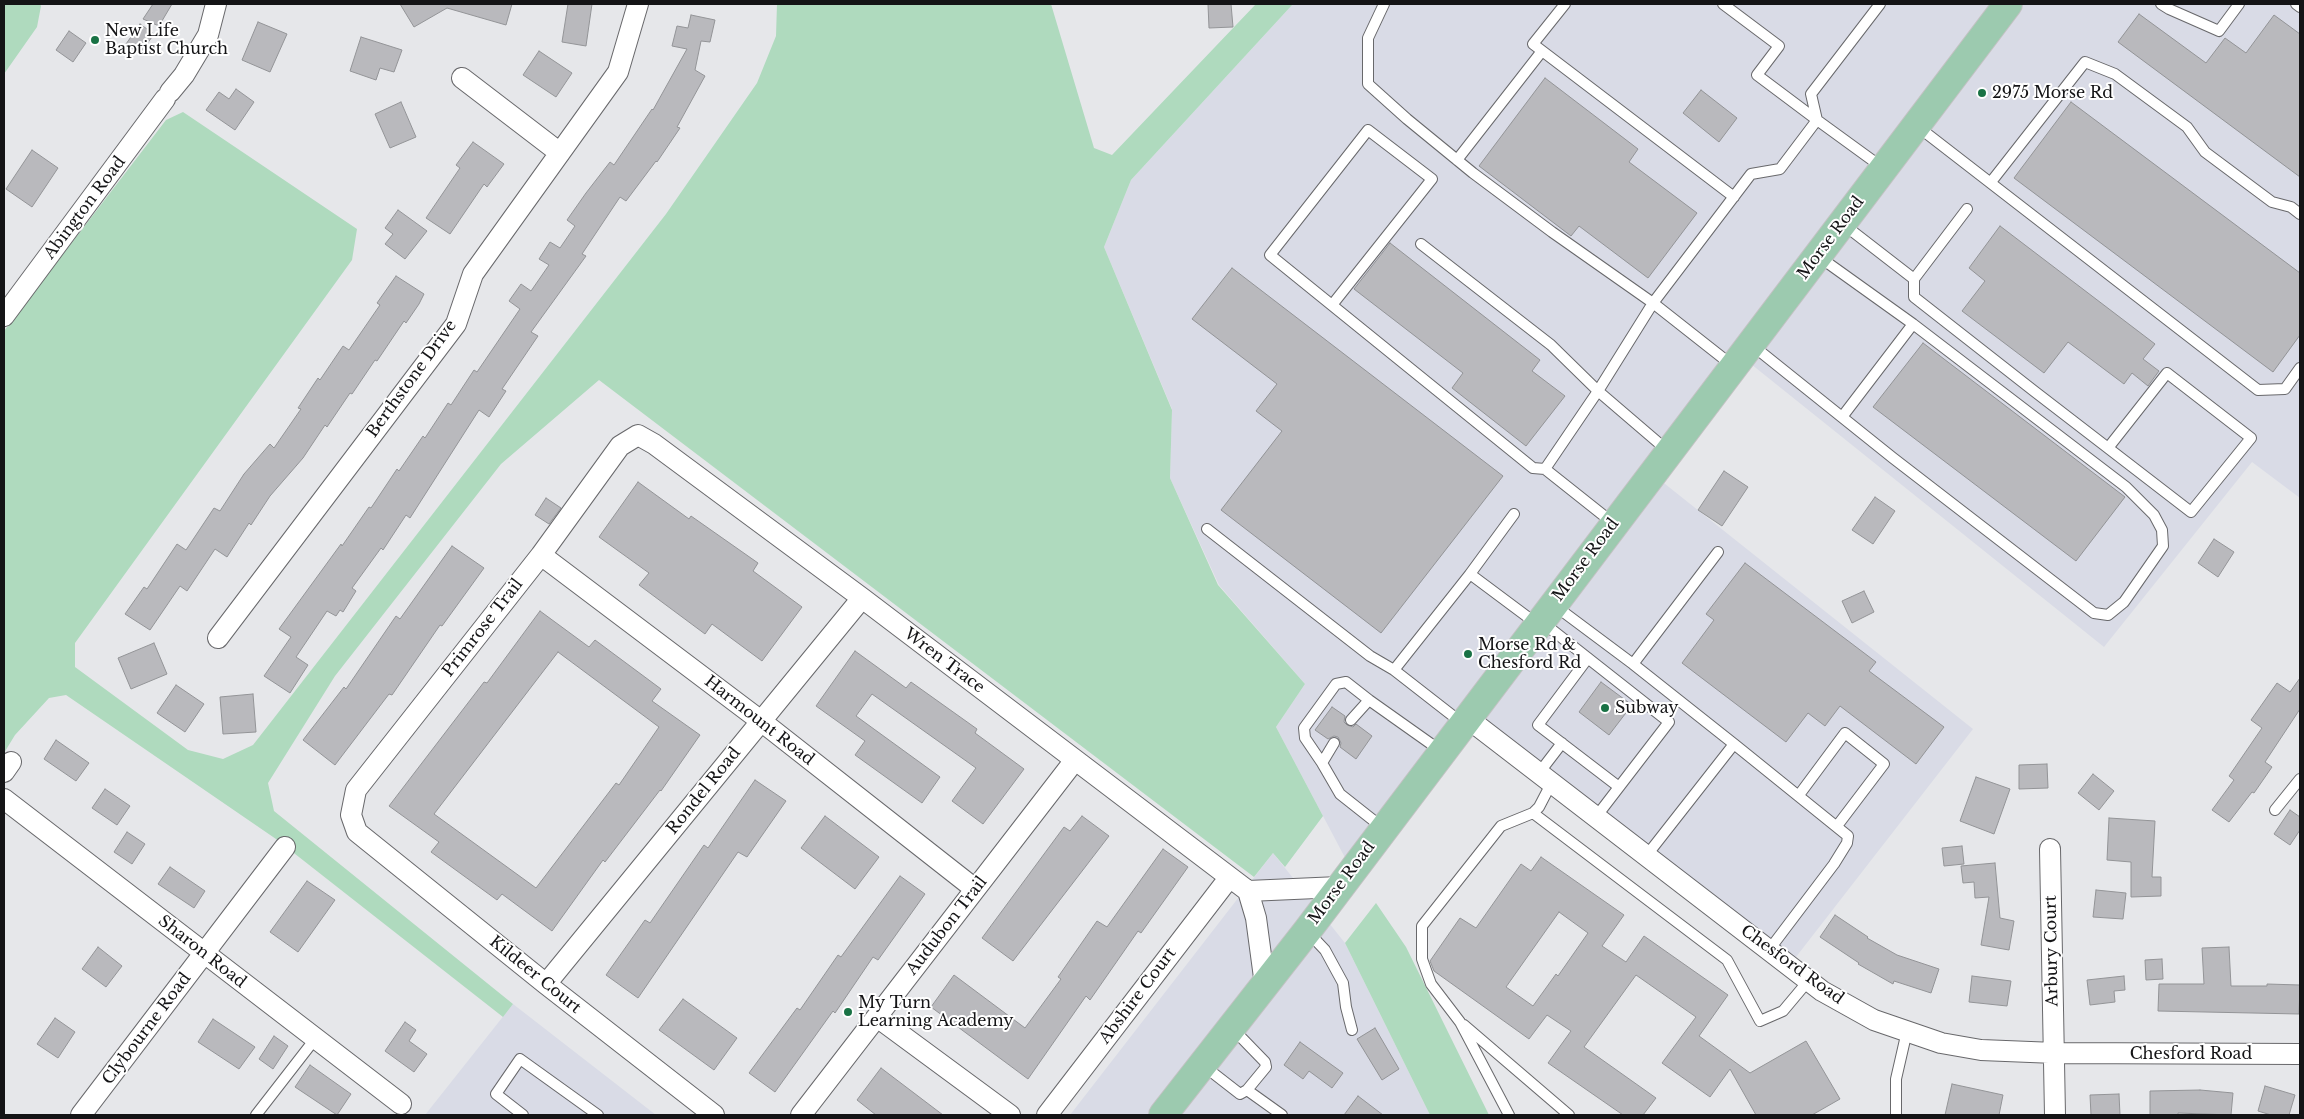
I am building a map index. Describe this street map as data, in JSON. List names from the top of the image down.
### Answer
{
  "streets": {
    "main road": ["Morse Road"],
    "street": [
      "Abington Road",
      "Berthstone Drive",
      "Primrose Trail",
      "Wren Trace",
      "Harmount Road",
      "Rondel Road",
      "Audubon Trail",
      "Arbury Court",
      "Sharon Road",
      "Chesford Road",
      "Kildeer Court",
      "Abshire Court",
      "Clybourne Road"
    ]
  },
  "crossings": [
    ["Morse Road", "Chesford Road"],
    ["Primrose Trail", "Wren Trace"],
    ["Primrose Trail", "Harmount Road"],
    ["Primrose Trail", "Kildeer Court"],
    ["Wren Trace", "Rondel Road"],
    ["Wren Trace", "Audubon Trail"],
    ["Wren Trace", "Abshire Court"],
    ["Harmount Road", "Rondel Road"],
    ["Harmount Road", "Audubon Trail"],
    ["Rondel Road", "Kildeer Court"],
    ["Arbury Court", "Chesford Road"],
    ["Sharon Road", "Clybourne Road"]
  ],
  "places": [
    "New Life Baptist Church",
    "2975 Morse Rd",
    "Morse Rd & Chesford Rd",
    "Subway",
    "My Turn Learning Academy"
  ]
}
